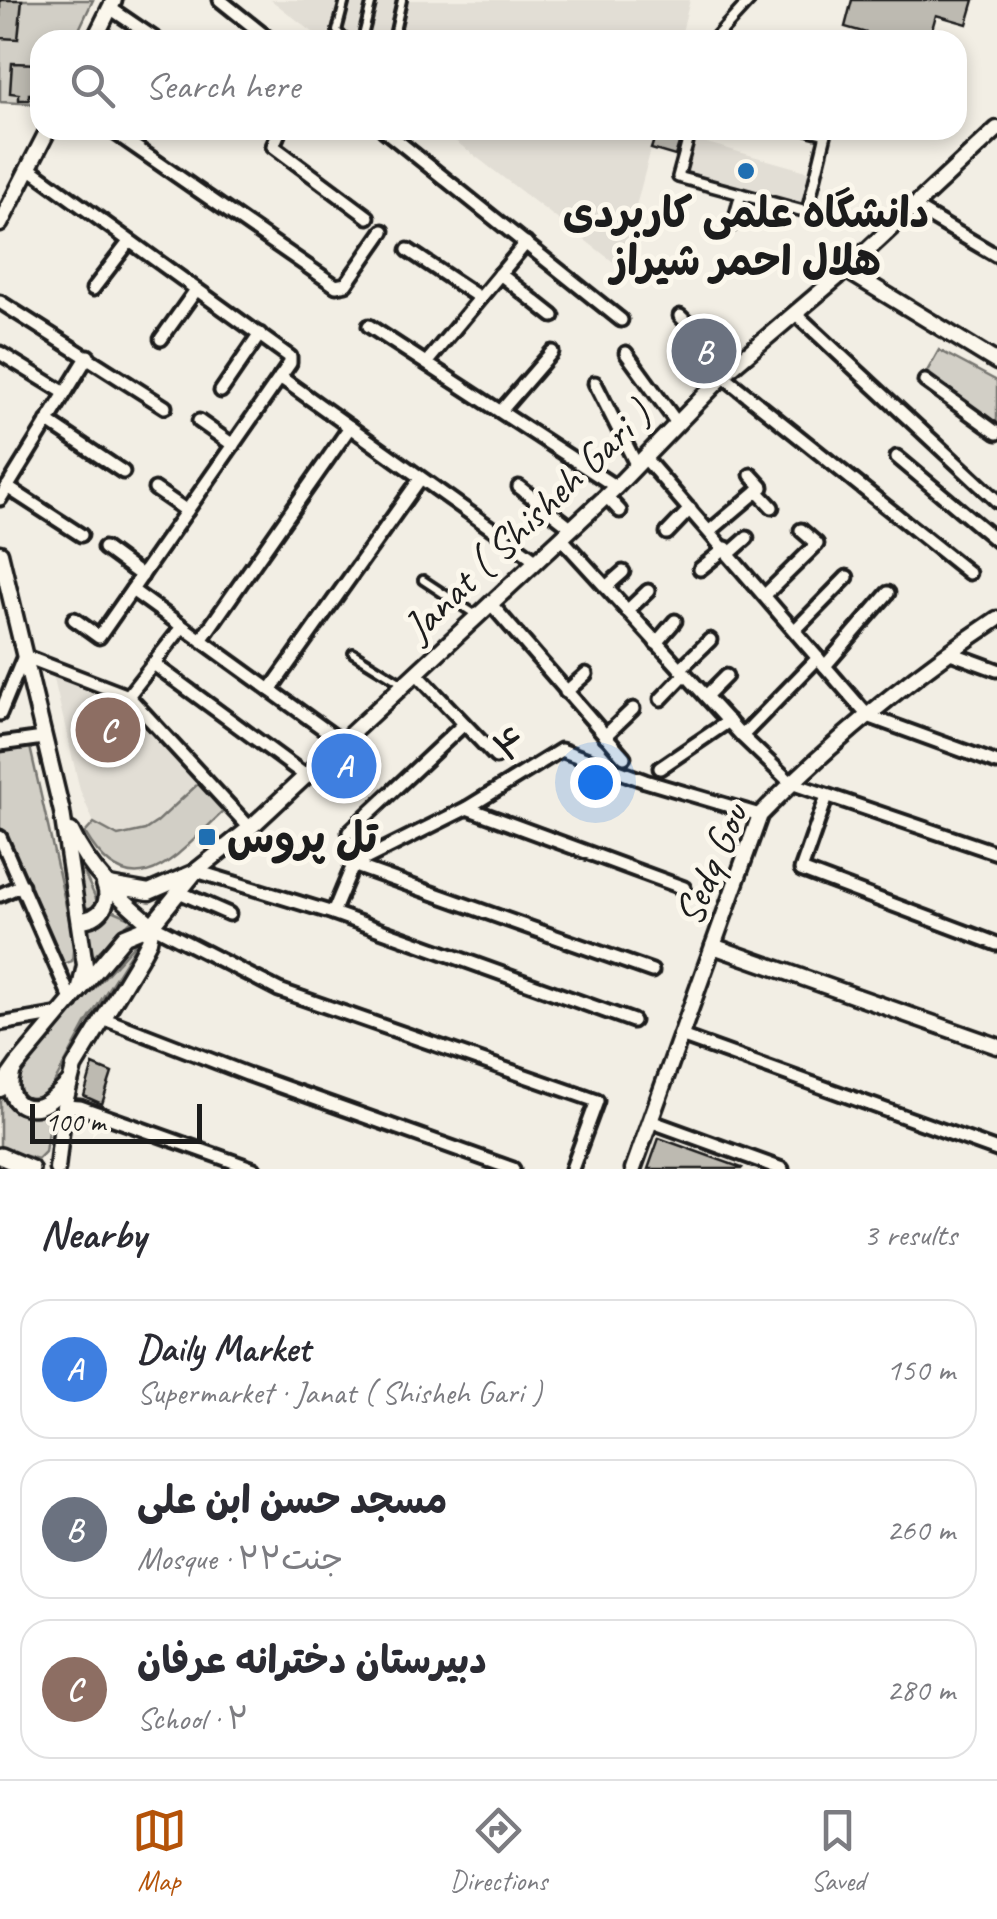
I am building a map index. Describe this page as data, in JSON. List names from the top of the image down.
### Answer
{
  "streets": {
    "street": ["Janat ( Shisheh Gari )", "۴", "Sedq Gou"]
  },
  "crossings": [
    ["۴", "Sedq Gou"]
  ],
  "places": {
    "other": ["دانشگاه علمی کاربردی هلال احمر شیراز"],
    "transit": ["تل پروس"]
  },
  "scale_bar": "100 m",
  "page": {
    "search": "Search here",
    "pins": ["B", "C", "A"],
    "scale": "100 m",
    "heading": ["Nearby", "3 results"],
    "list": [
      {
        "mark": "A",
        "name": "Daily Market",
        "note": "Supermarket · Janat ( Shisheh Gari )",
        "value": "150 m"
      },
      {
        "mark": "B",
        "name": "مسجد حسن ابن علی",
        "note": "Mosque · جنت۲۲",
        "value": "260 m"
      },
      {
        "mark": "C",
        "name": "دبیرستان دخترانه عرفان",
        "note": "School · ۲",
        "value": "280 m"
      }
    ],
    "nav": ["Map", "Directions", "Saved"]
  }
}
